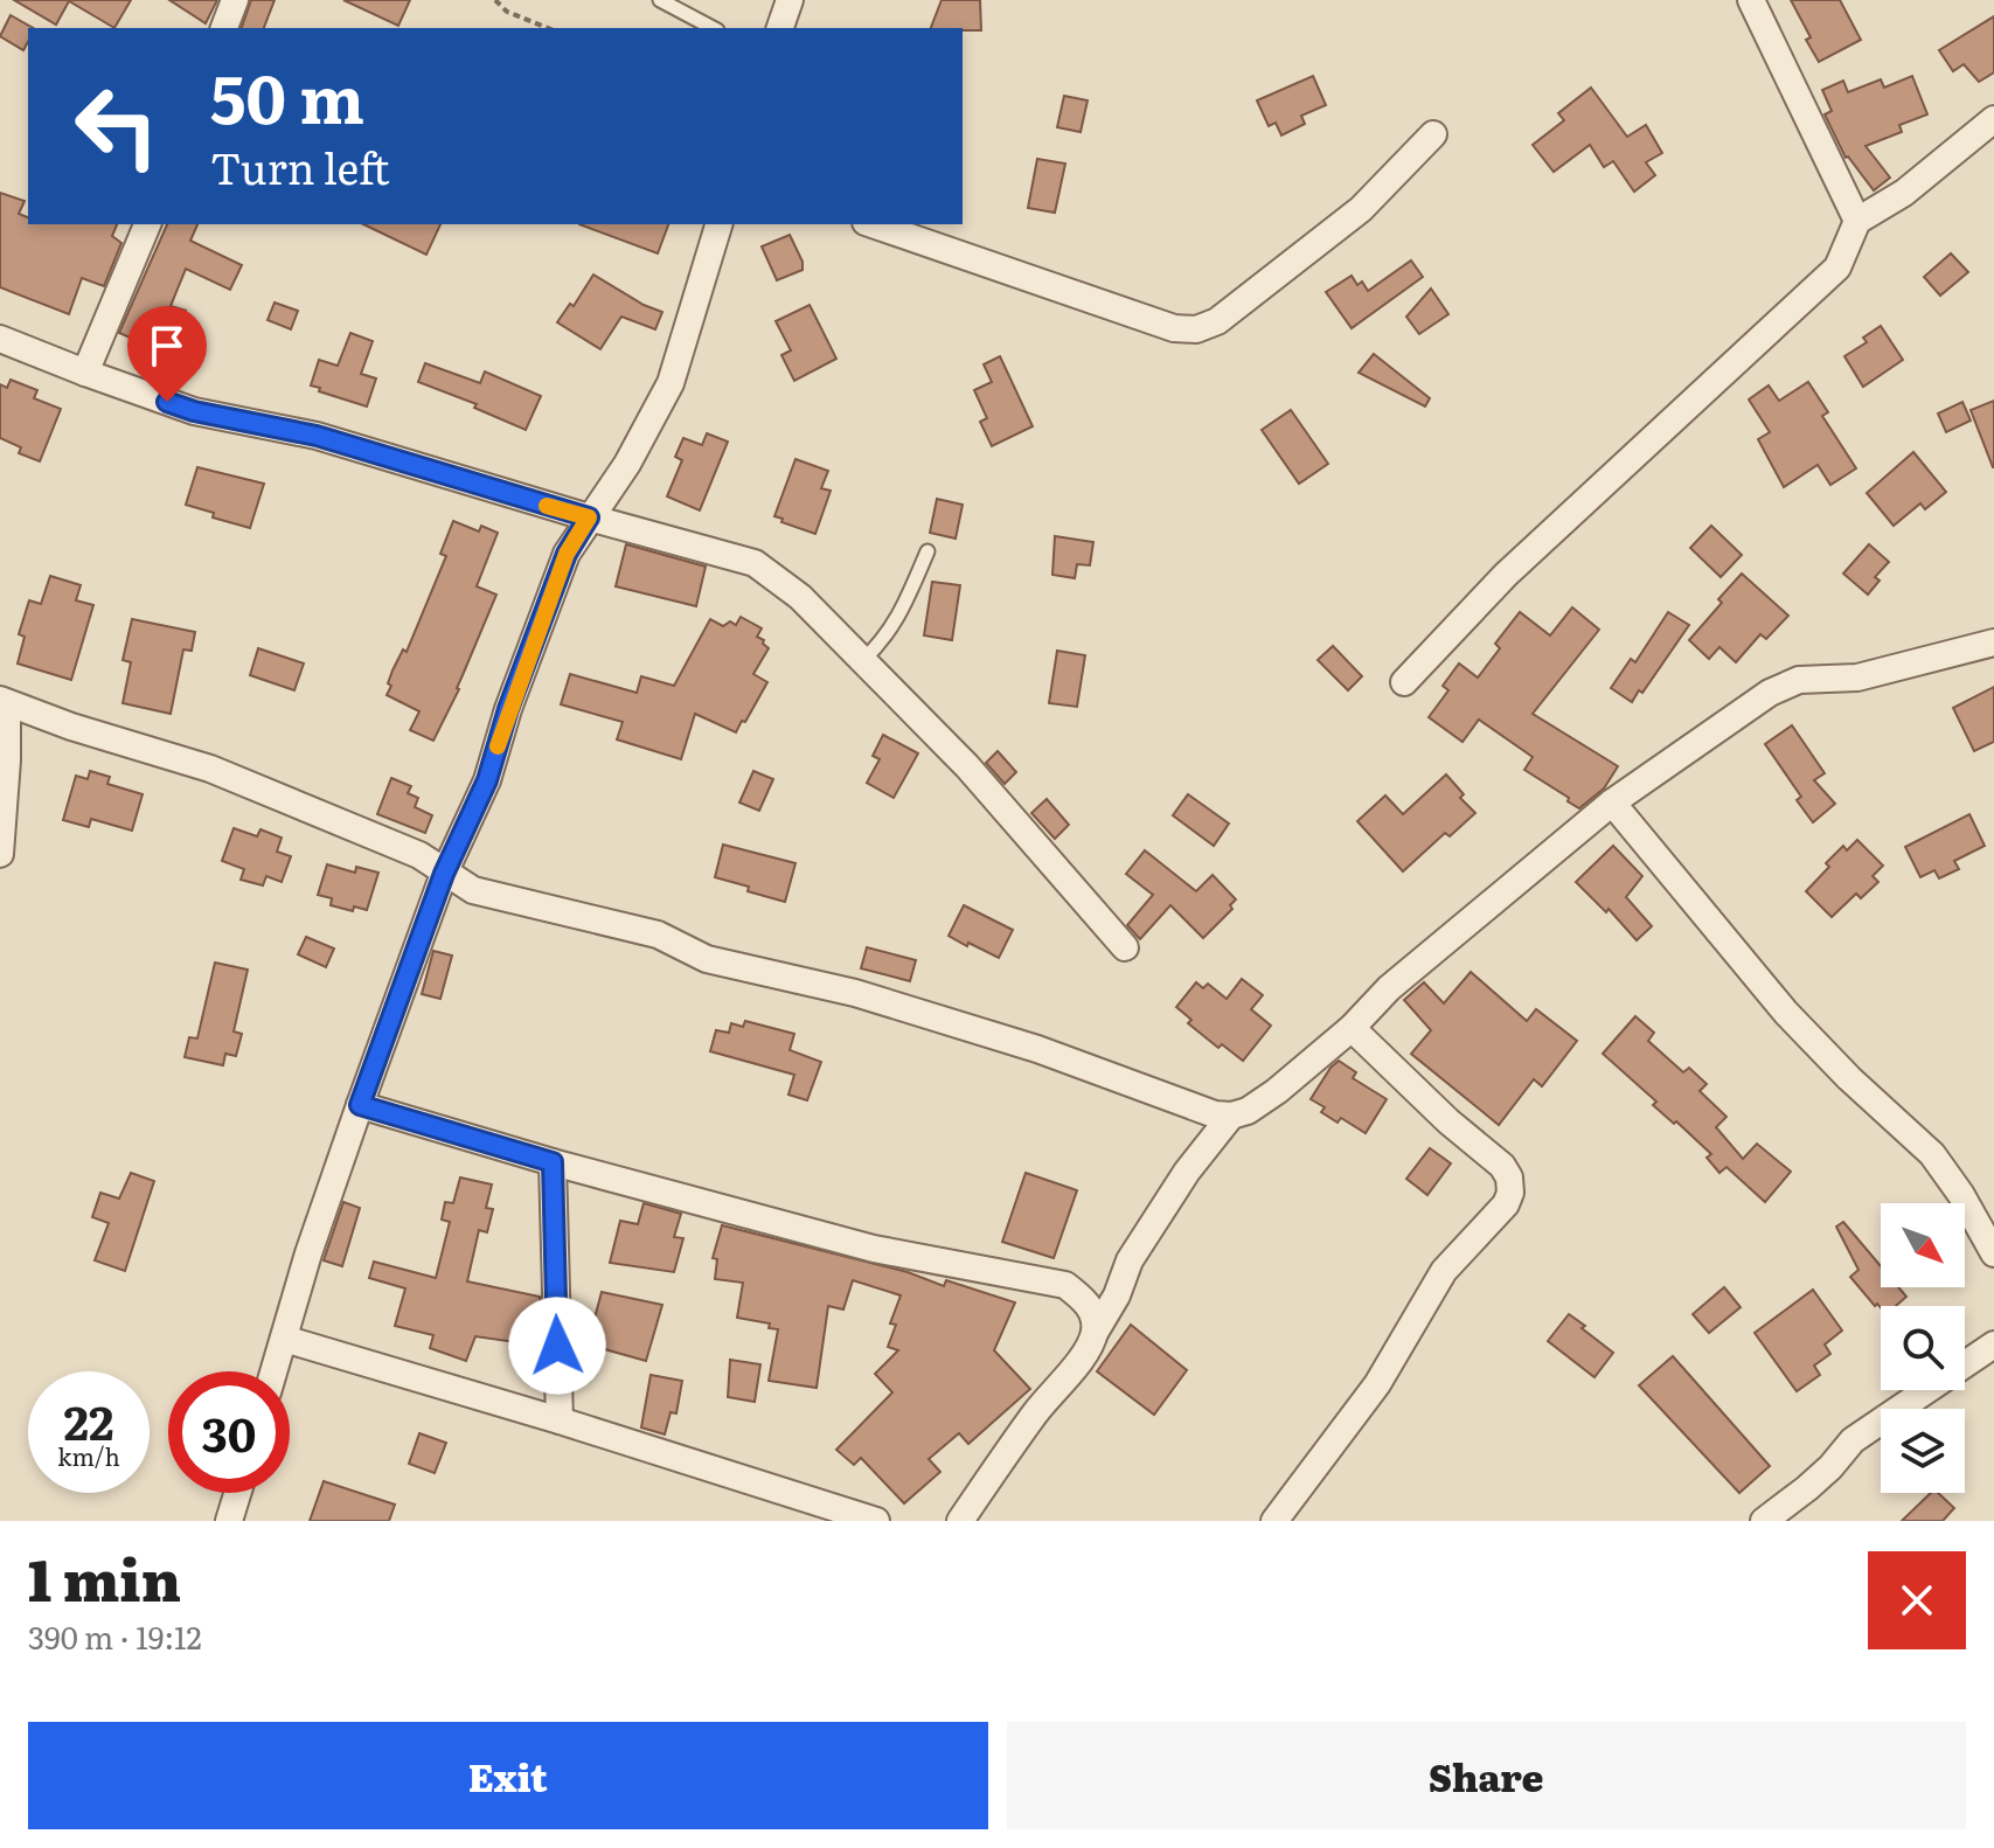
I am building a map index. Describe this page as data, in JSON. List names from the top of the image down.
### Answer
{
  "north": "bottom right",
  "page": {
    "turn": ["50 m", "Turn left"],
    "speed": "22 km/h",
    "limit": "30",
    "heading": ["1 min", "390 m · 19:12"],
    "buttons": ["Exit", "Share"]
  }
}
